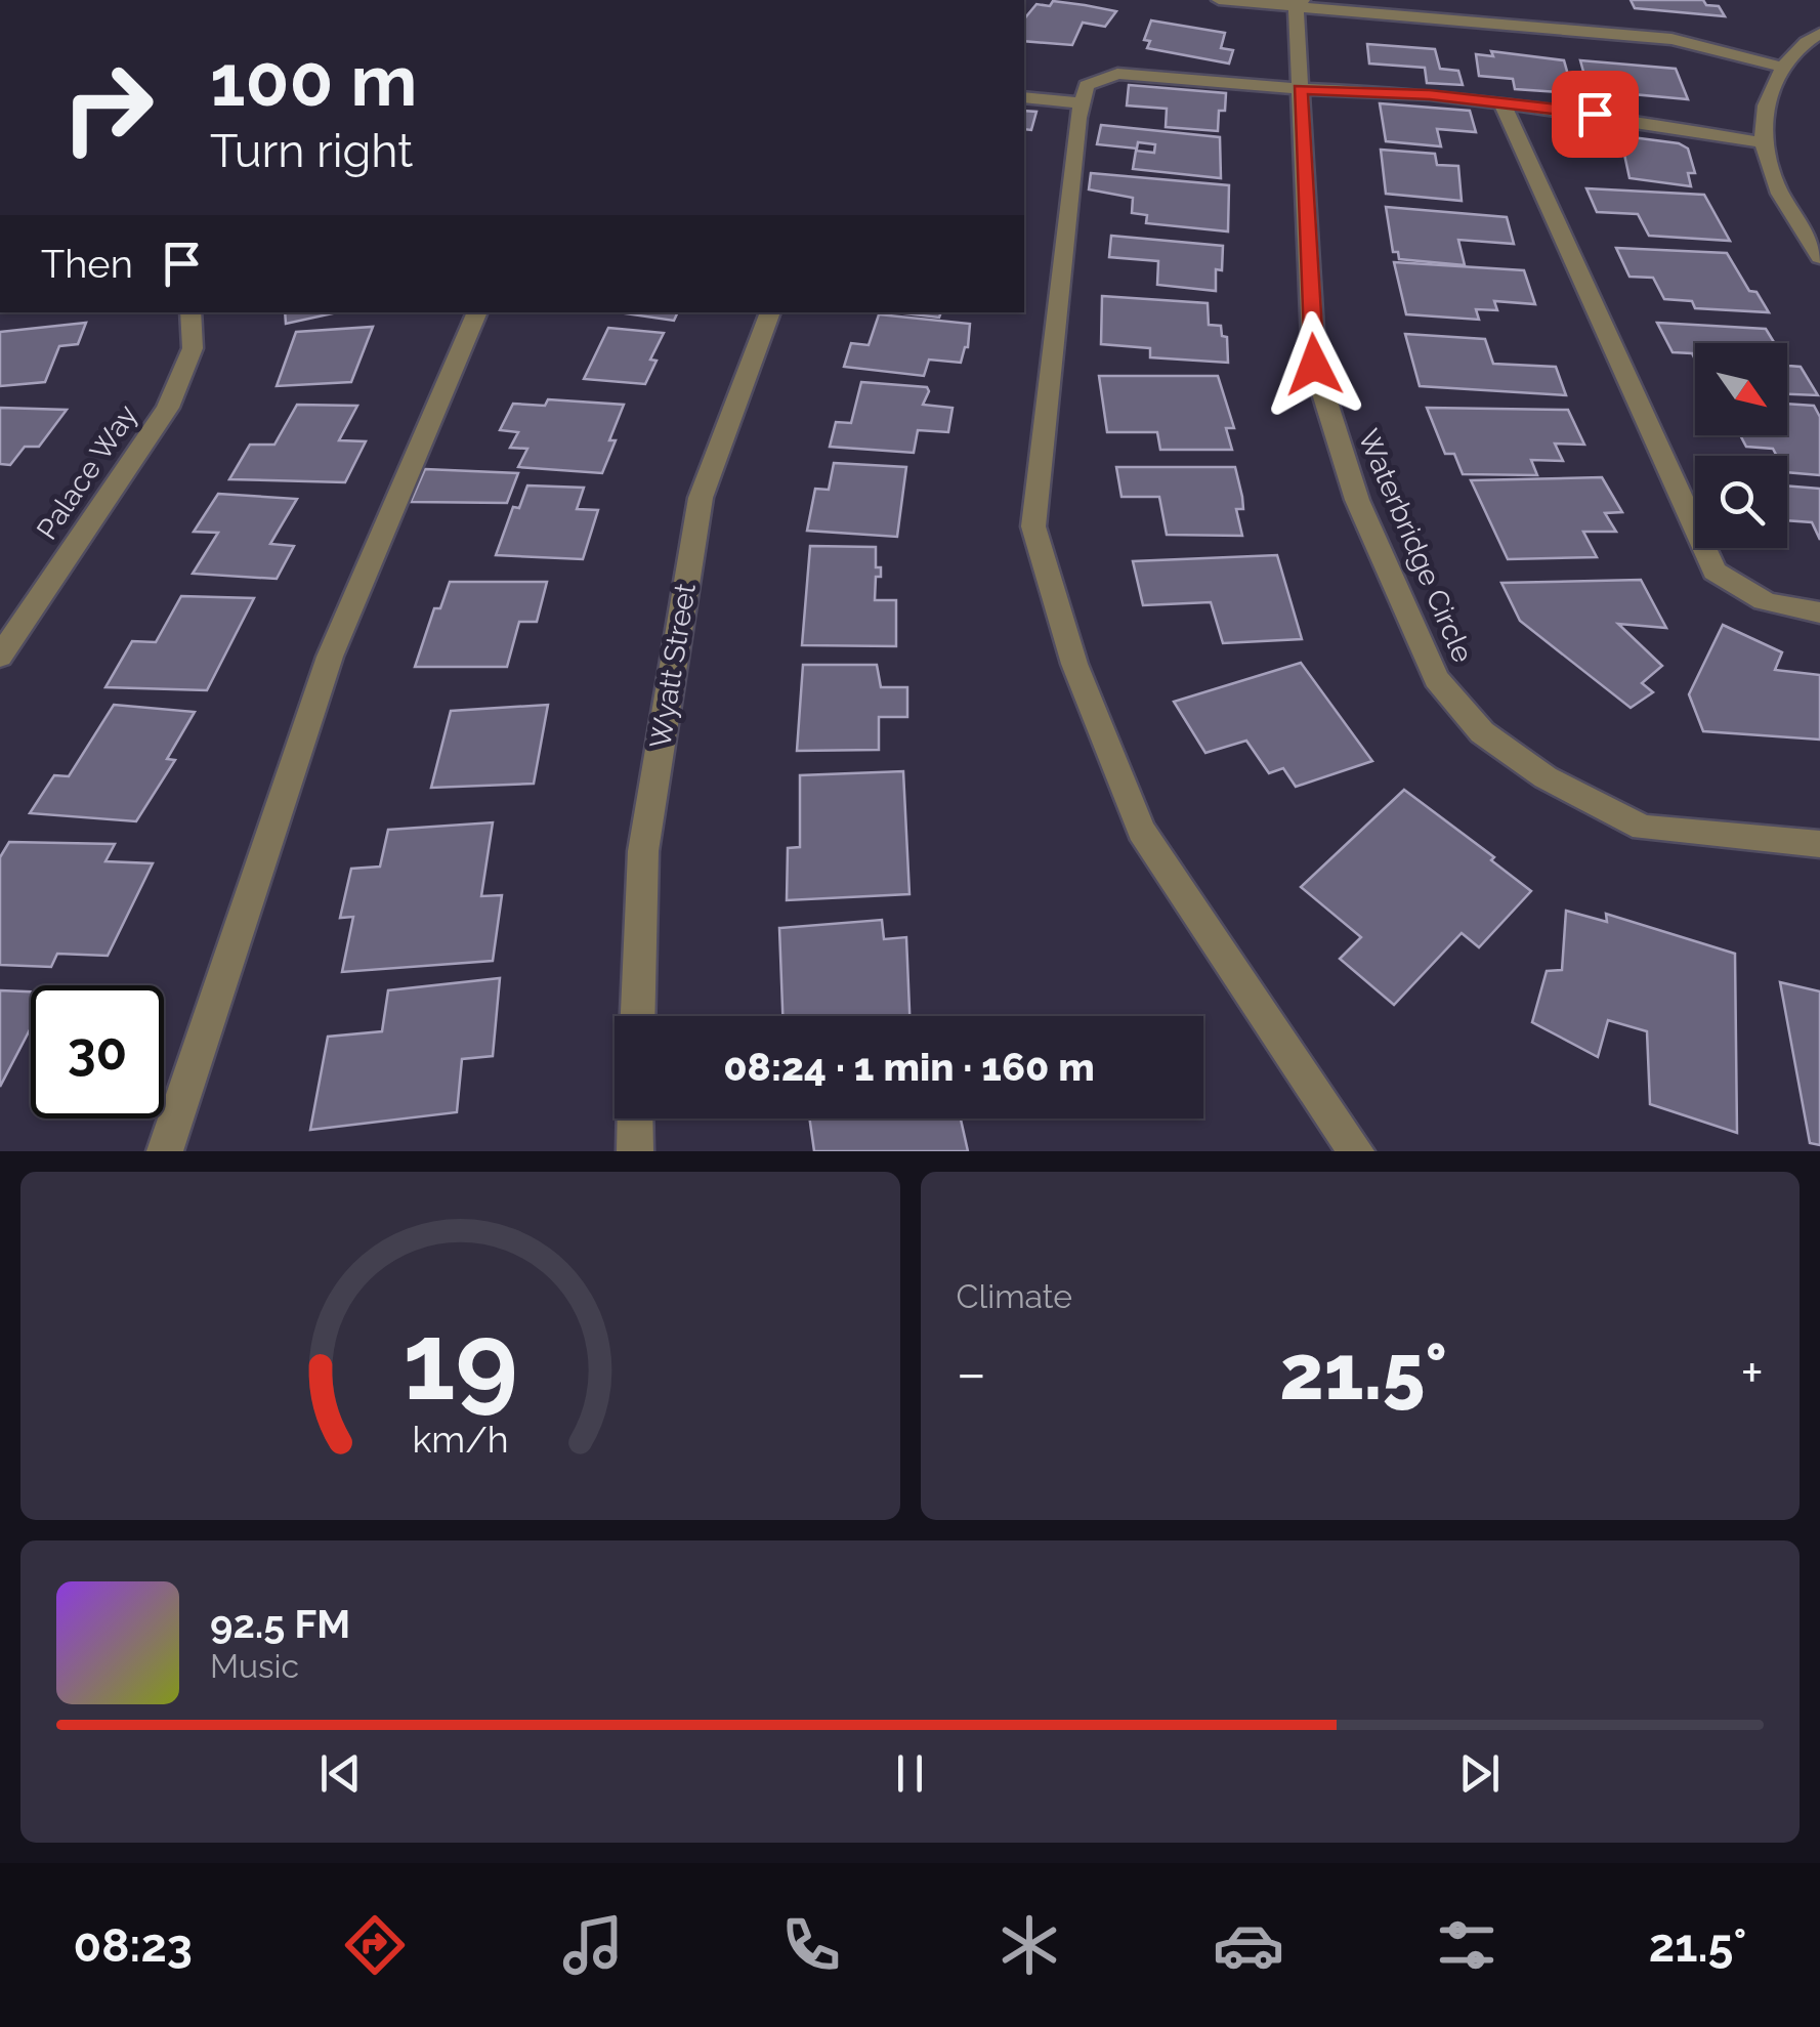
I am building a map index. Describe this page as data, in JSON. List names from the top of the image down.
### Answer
{
  "streets": {
    "street": ["Palace Way", "Waterbridge Circle", "Wyatt Street"]
  },
  "north": "bottom right",
  "page": {
    "turn": ["100 m", "Turn right"],
    "then": "Then",
    "limit": "30",
    "trip": "08:24 · 1 min · 160 m",
    "tile": "Climate",
    "heat": ["−", "21.5°", "+"],
    "song": ["92.5 FM", "Music"],
    "tabs": ["08:23", "21.5°"],
    "gauge": ["19", "km/h"]
  }
}
